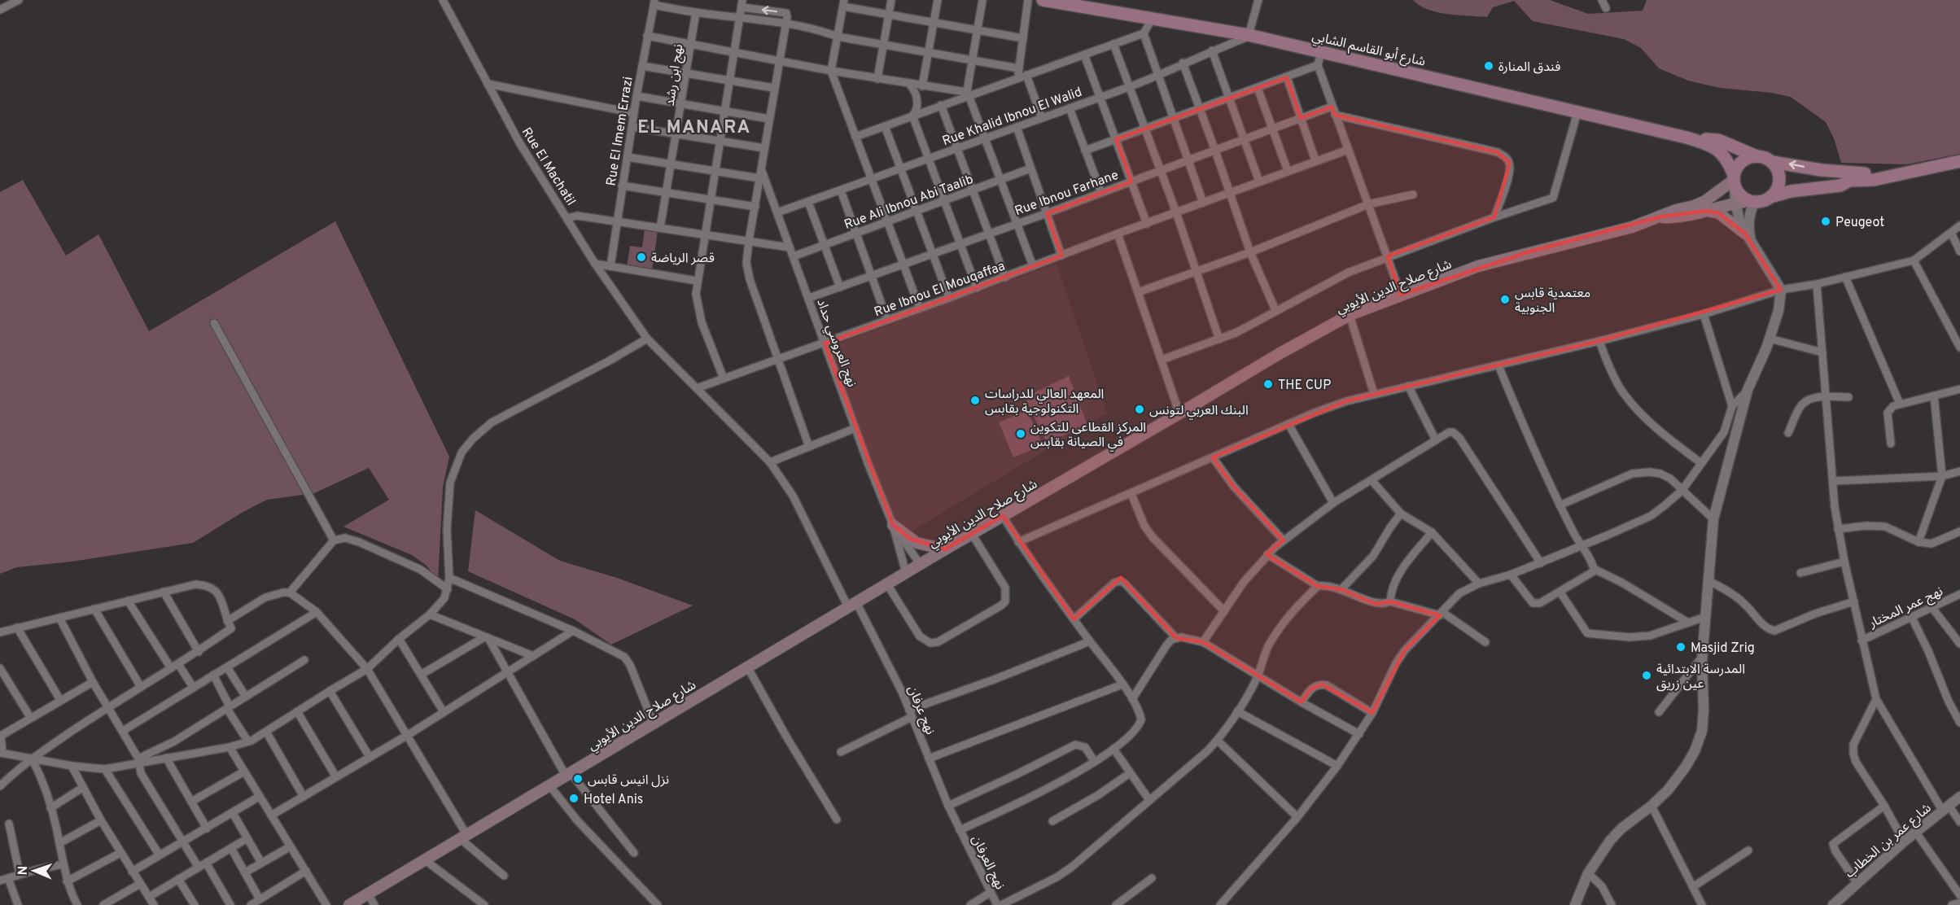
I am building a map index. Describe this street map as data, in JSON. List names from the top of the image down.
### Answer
{
  "streets": {
    "main road": ["شارع أبو القاسم الشابي", "شارع صلاح الدين الأيوبي"],
    "street": [
      "نهج ابن رشد",
      "Rue Khalid Ibnou El Walid",
      "Rue El Imem Errazi",
      "Rue El Machatil",
      "Rue Ibnou Farhane",
      "Rue Ali Ibnou Abi Taalib",
      "Rue Ibnou El Mouqaffaa",
      "نهج العروسي حداد",
      "نهج عمر المختار",
      "نهج عرفان",
      "شارع عمر بن الخطاب",
      "نهج العرفان"
    ]
  },
  "crossings": [
    ["شارع أبو القاسم الشابي", "Rue Khalid Ibnou El Walid"],
    ["شارع أبو القاسم الشابي", "شارع صلاح الدين الأيوبي"],
    ["Rue Khalid Ibnou El Walid", "نهج العروسي حداد"],
    ["Rue El Machatil", "Rue Ibnou El Mouqaffaa"],
    ["Rue El Machatil", "نهج عرفان"],
    ["Rue Ibnou Farhane", "نهج العروسي حداد"],
    ["Rue Ali Ibnou Abi Taalib", "نهج العروسي حداد"],
    ["شارع صلاح الدين الأيوبي", "نهج عرفان"],
    ["Rue Ibnou El Mouqaffaa", "نهج العروسي حداد"],
    ["نهج عرفان", "نهج العرفان"]
  ],
  "districts": ["EL MANARA"],
  "places": [
    "فندق المنارة",
    "Peugeot",
    "قصر الرياضة",
    "معتمدية قابس الجنوبية",
    "THE CUP",
    "المعهد العالي للدراسات التكنولوجية بقابس",
    "البنك العربي لتونس",
    "المركز القطاعى للتكوين في الصيانة بقابس",
    "Masjid Zrig",
    "المدرسة الابتدائية عين زريق",
    "نزل انيس قابس",
    "Hotel Anis"
  ],
  "north": "left"
}
